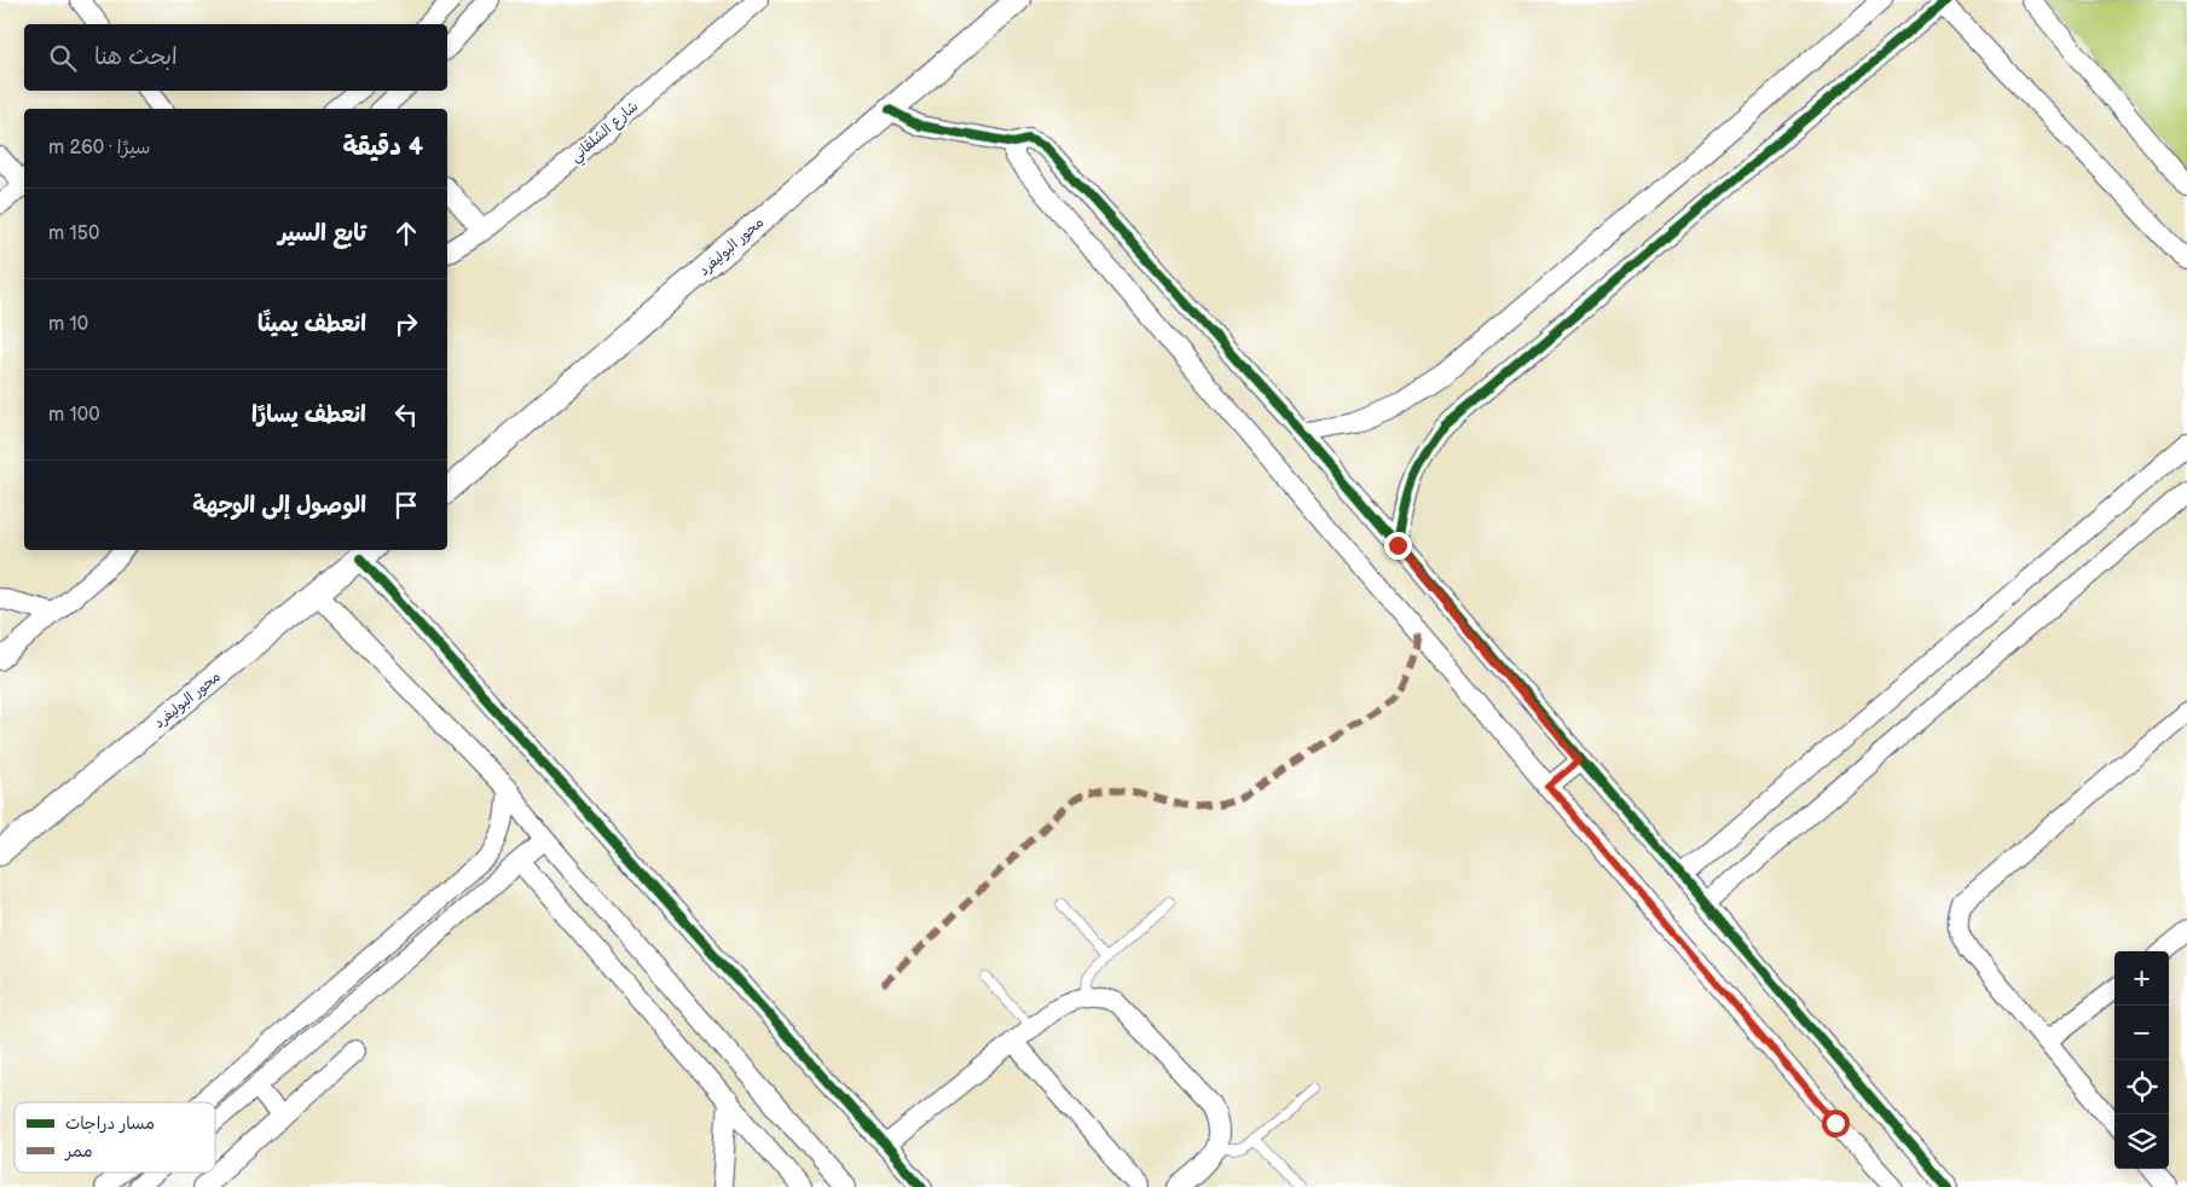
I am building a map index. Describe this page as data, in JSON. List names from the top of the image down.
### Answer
{
  "streets": {
    "street": ["شارع الشلقاني", "محور البوليفرد"]
  },
  "legend": ["مسار دراجات", "ممر"],
  "page": {
    "search": "ابحث هنا",
    "heading": ["4 دقيقة", "سيرًا · 260 m"],
    "list": [
      ["تابع السير", "150 m"],
      ["انعطف يمينًا", "10 m"],
      ["انعطف يسارًا", "100 m"],
      "الوصول إلى الوجهة"
    ],
    "map_buttons": ["+", "−"]
  }
}
